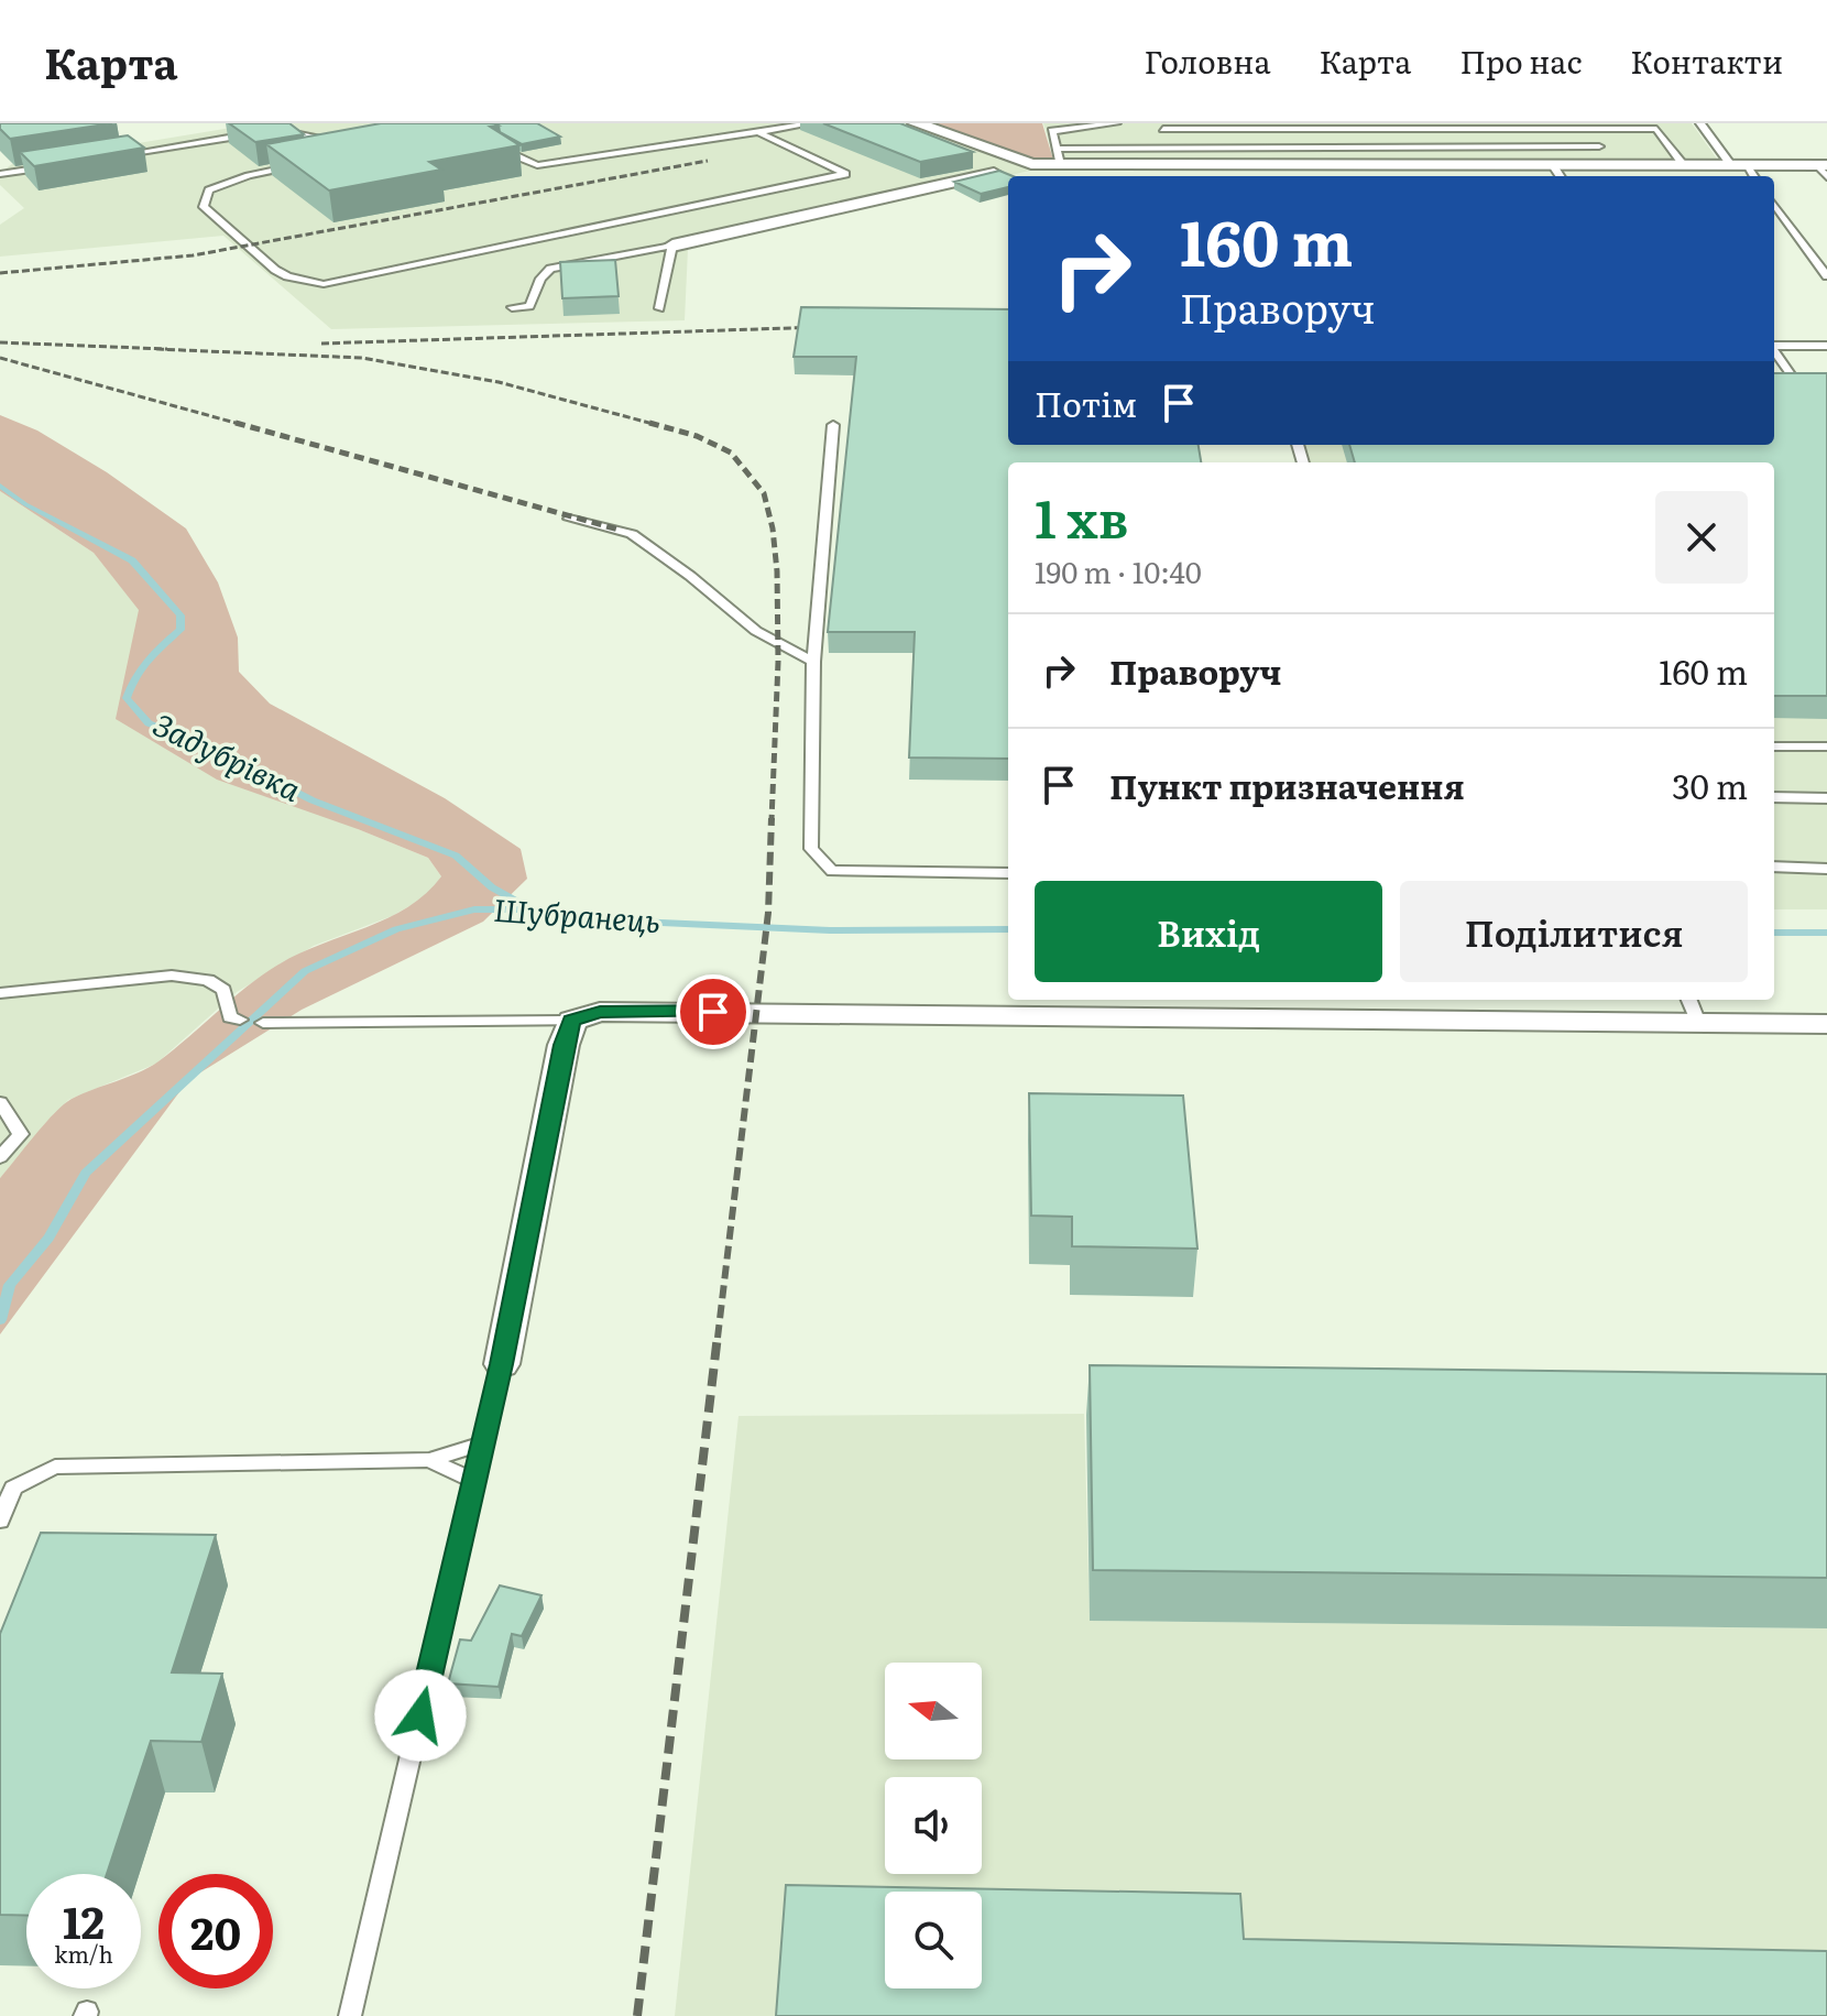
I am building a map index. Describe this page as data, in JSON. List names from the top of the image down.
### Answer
{
  "water": ["Задубрівка", "Шубранець"],
  "north": "left",
  "page": {
    "header": "Карта",
    "nav": [
      "Головна",
      "Карта",
      "Про нас",
      "Контакти"
    ],
    "turn": ["160 m", "Праворуч"],
    "then": "Потім",
    "heading": ["1 хв", "190 m · 10:40"],
    "list": [
      {
        "name": "Праворуч",
        "value": "160 m"
      },
      {
        "name": "Пункт призначення",
        "value": "30 m"
      }
    ],
    "buttons": ["Вихід", "Поділитися"],
    "speed": "12 km/h",
    "limit": "20"
  }
}
